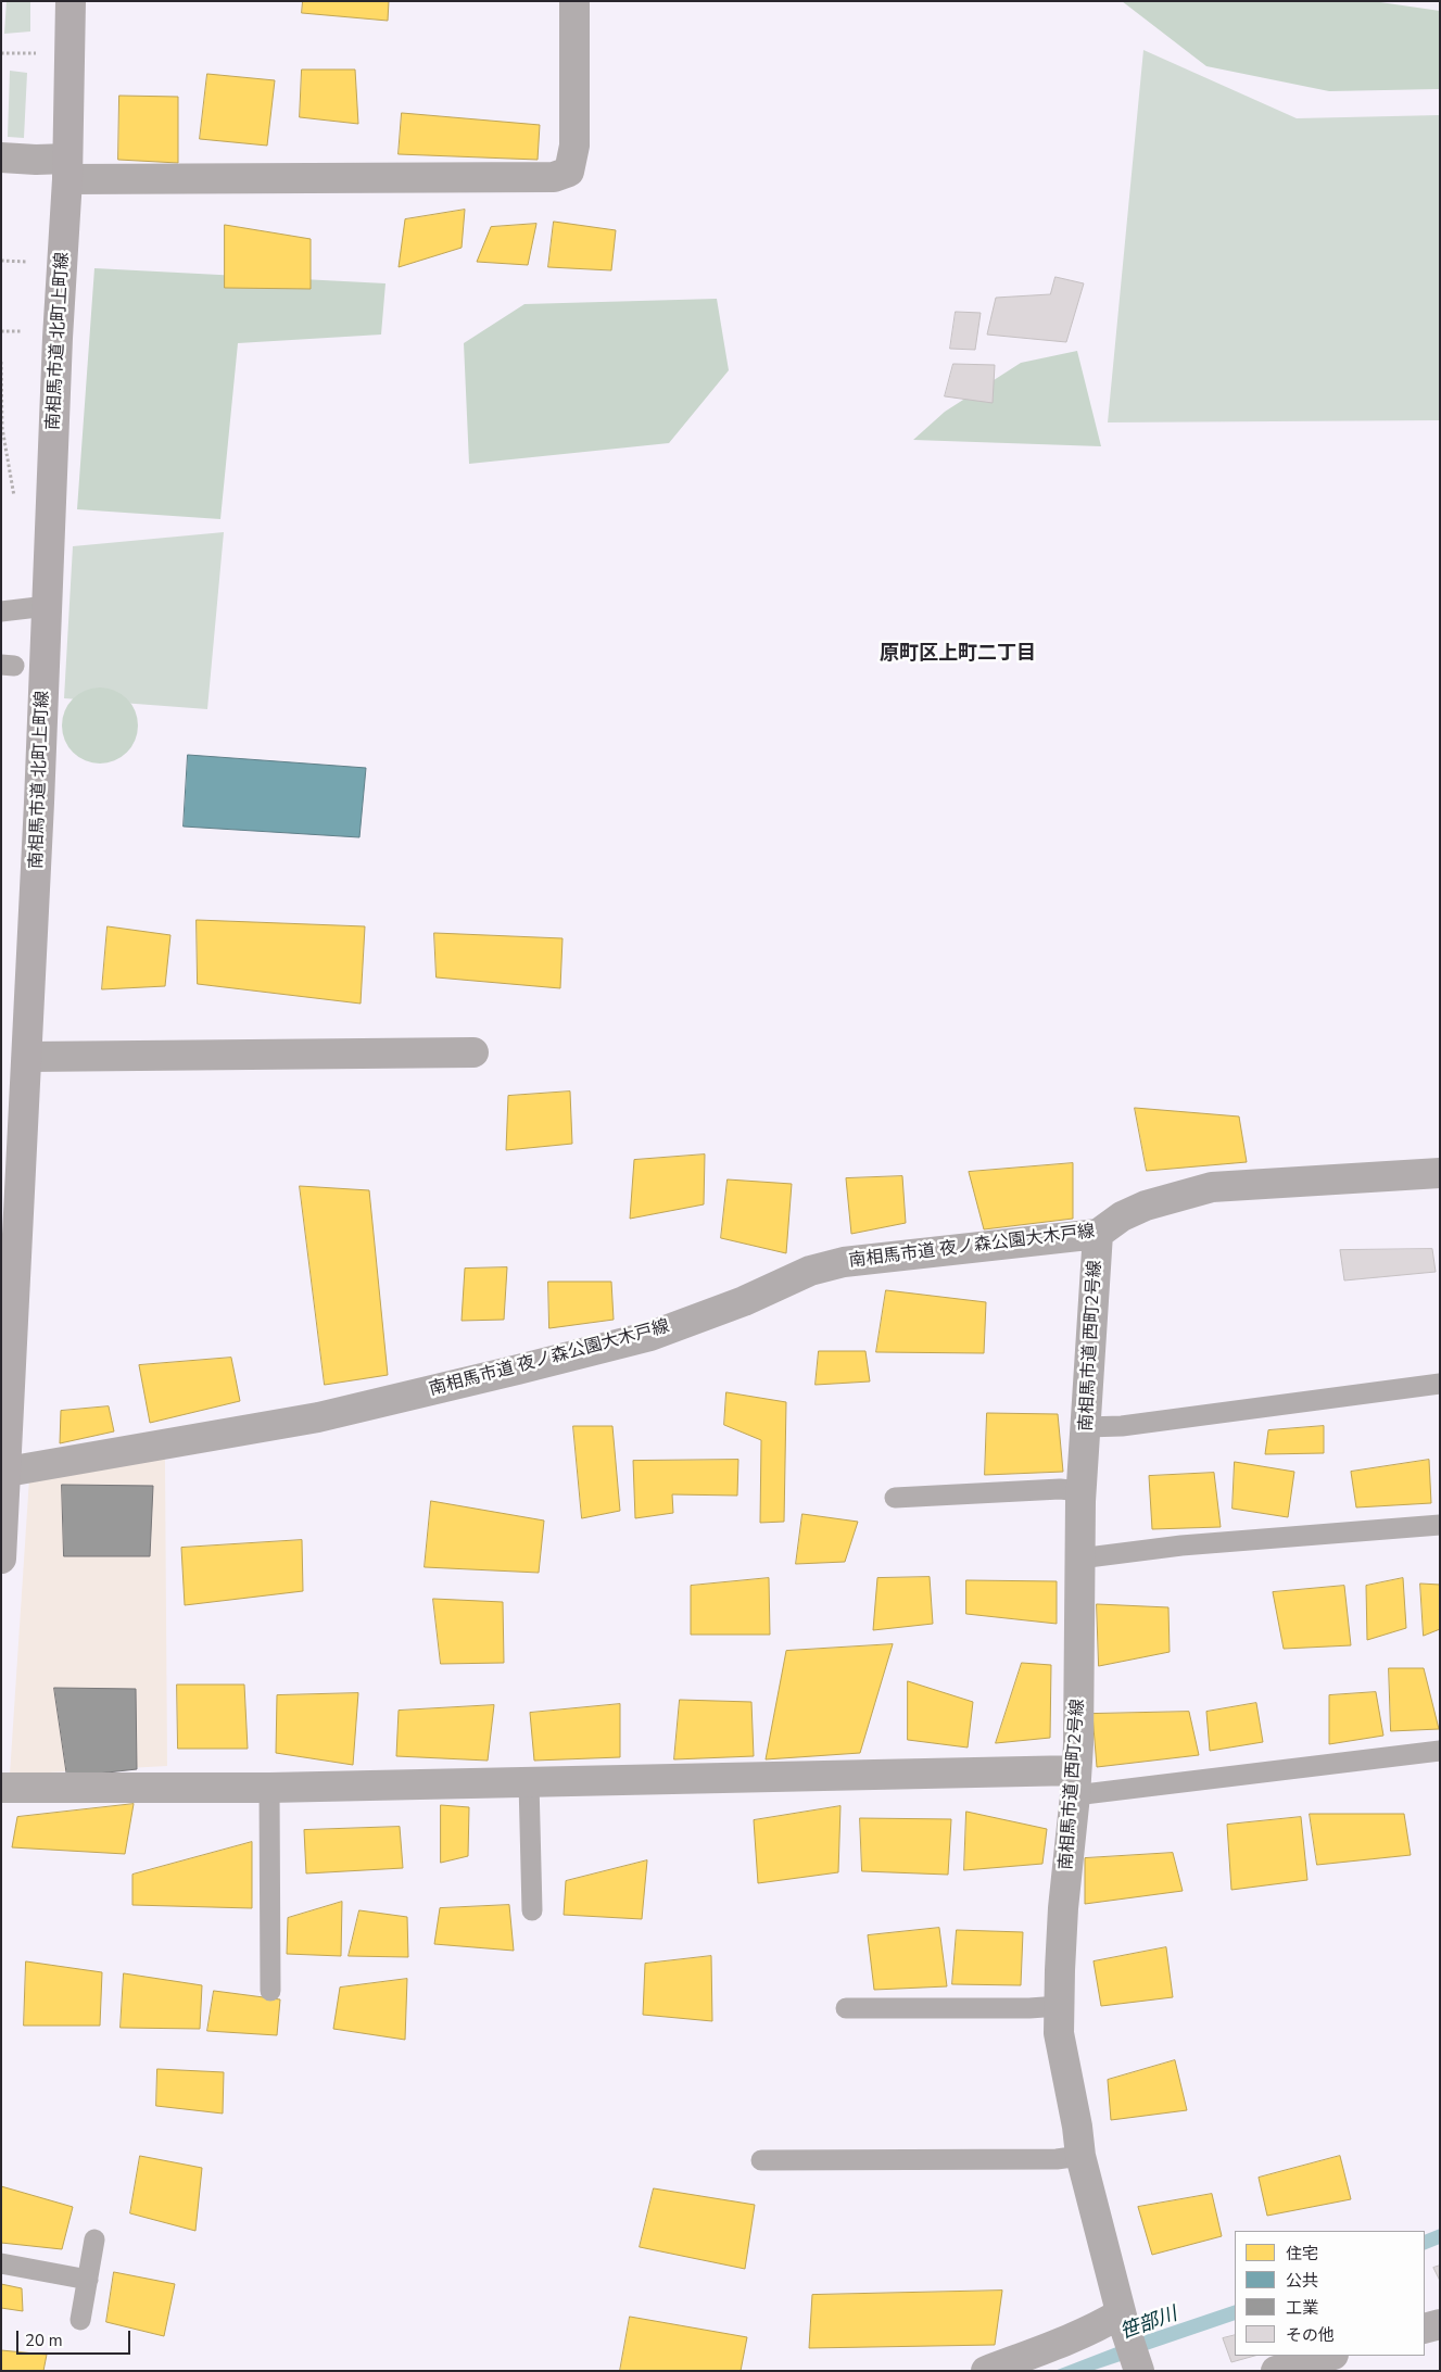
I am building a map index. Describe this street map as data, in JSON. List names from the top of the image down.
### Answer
{
  "streets": {
    "street": ["南相馬市道 北町上町線", "南相馬市道 夜ノ森公園大木戸線", "南相馬市道 西町2号線"]
  },
  "crossings": [
    ["南相馬市道 北町上町線", "南相馬市道 夜ノ森公園大木戸線"],
    ["南相馬市道 夜ノ森公園大木戸線", "南相馬市道 西町2号線"]
  ],
  "districts": ["原町区上町二丁目"],
  "water": ["笹部川"],
  "legend": [
    "住宅",
    "公共",
    "工業",
    "その他"
  ],
  "scale_bar": "20 m"
}
